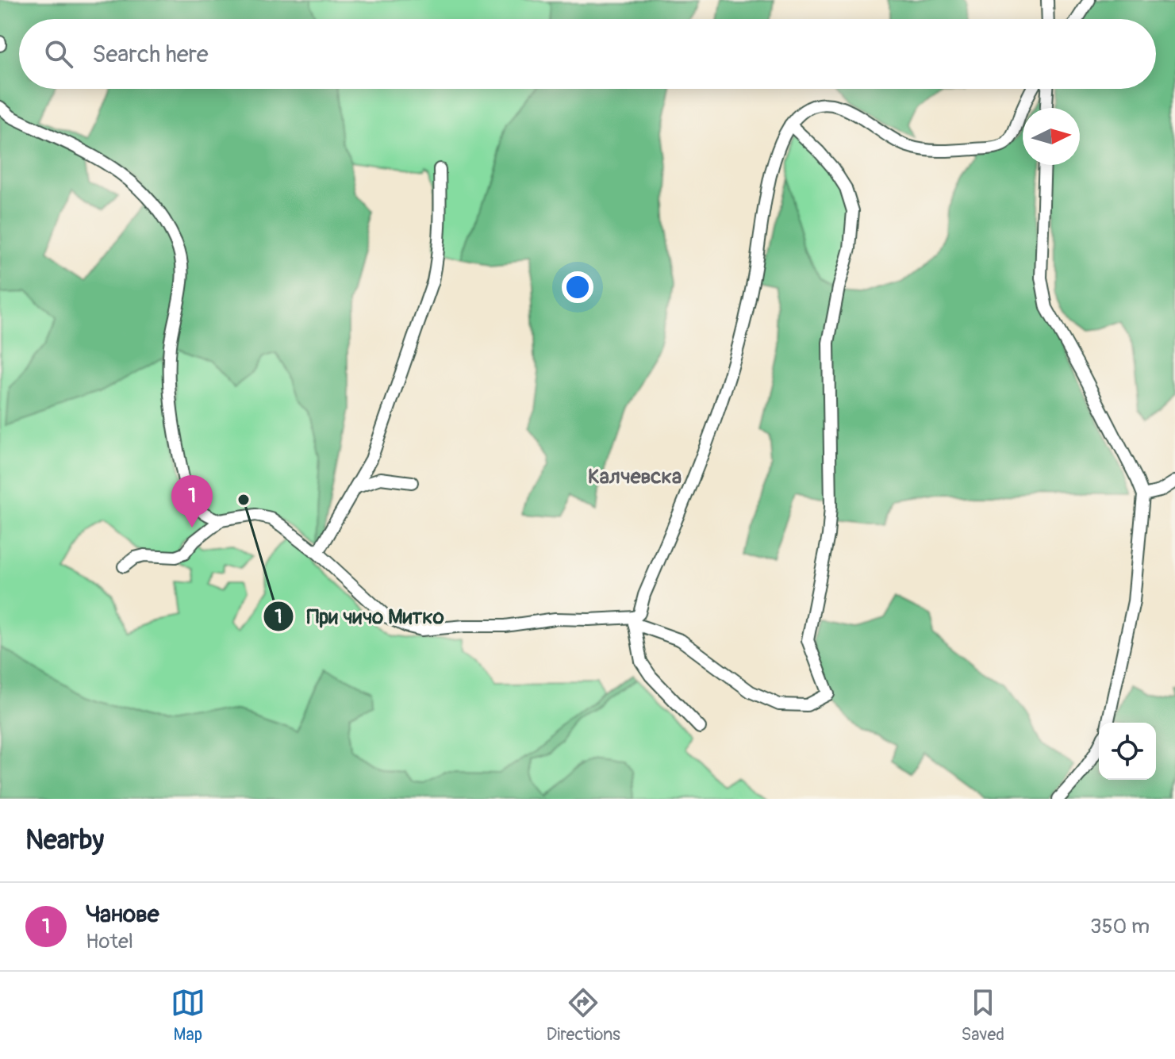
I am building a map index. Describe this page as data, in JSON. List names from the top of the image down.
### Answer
{
  "districts": ["Калчевска"],
  "places": ["При чичо Митко"],
  "north": "right",
  "page": {
    "search": "Search here",
    "pins": "1",
    "heading": "Nearby",
    "list": [
      {
        "mark": "1",
        "name": "Чанове",
        "note": "Hotel",
        "value": "350 m"
      }
    ],
    "nav": ["Map", "Directions", "Saved"]
  }
}
